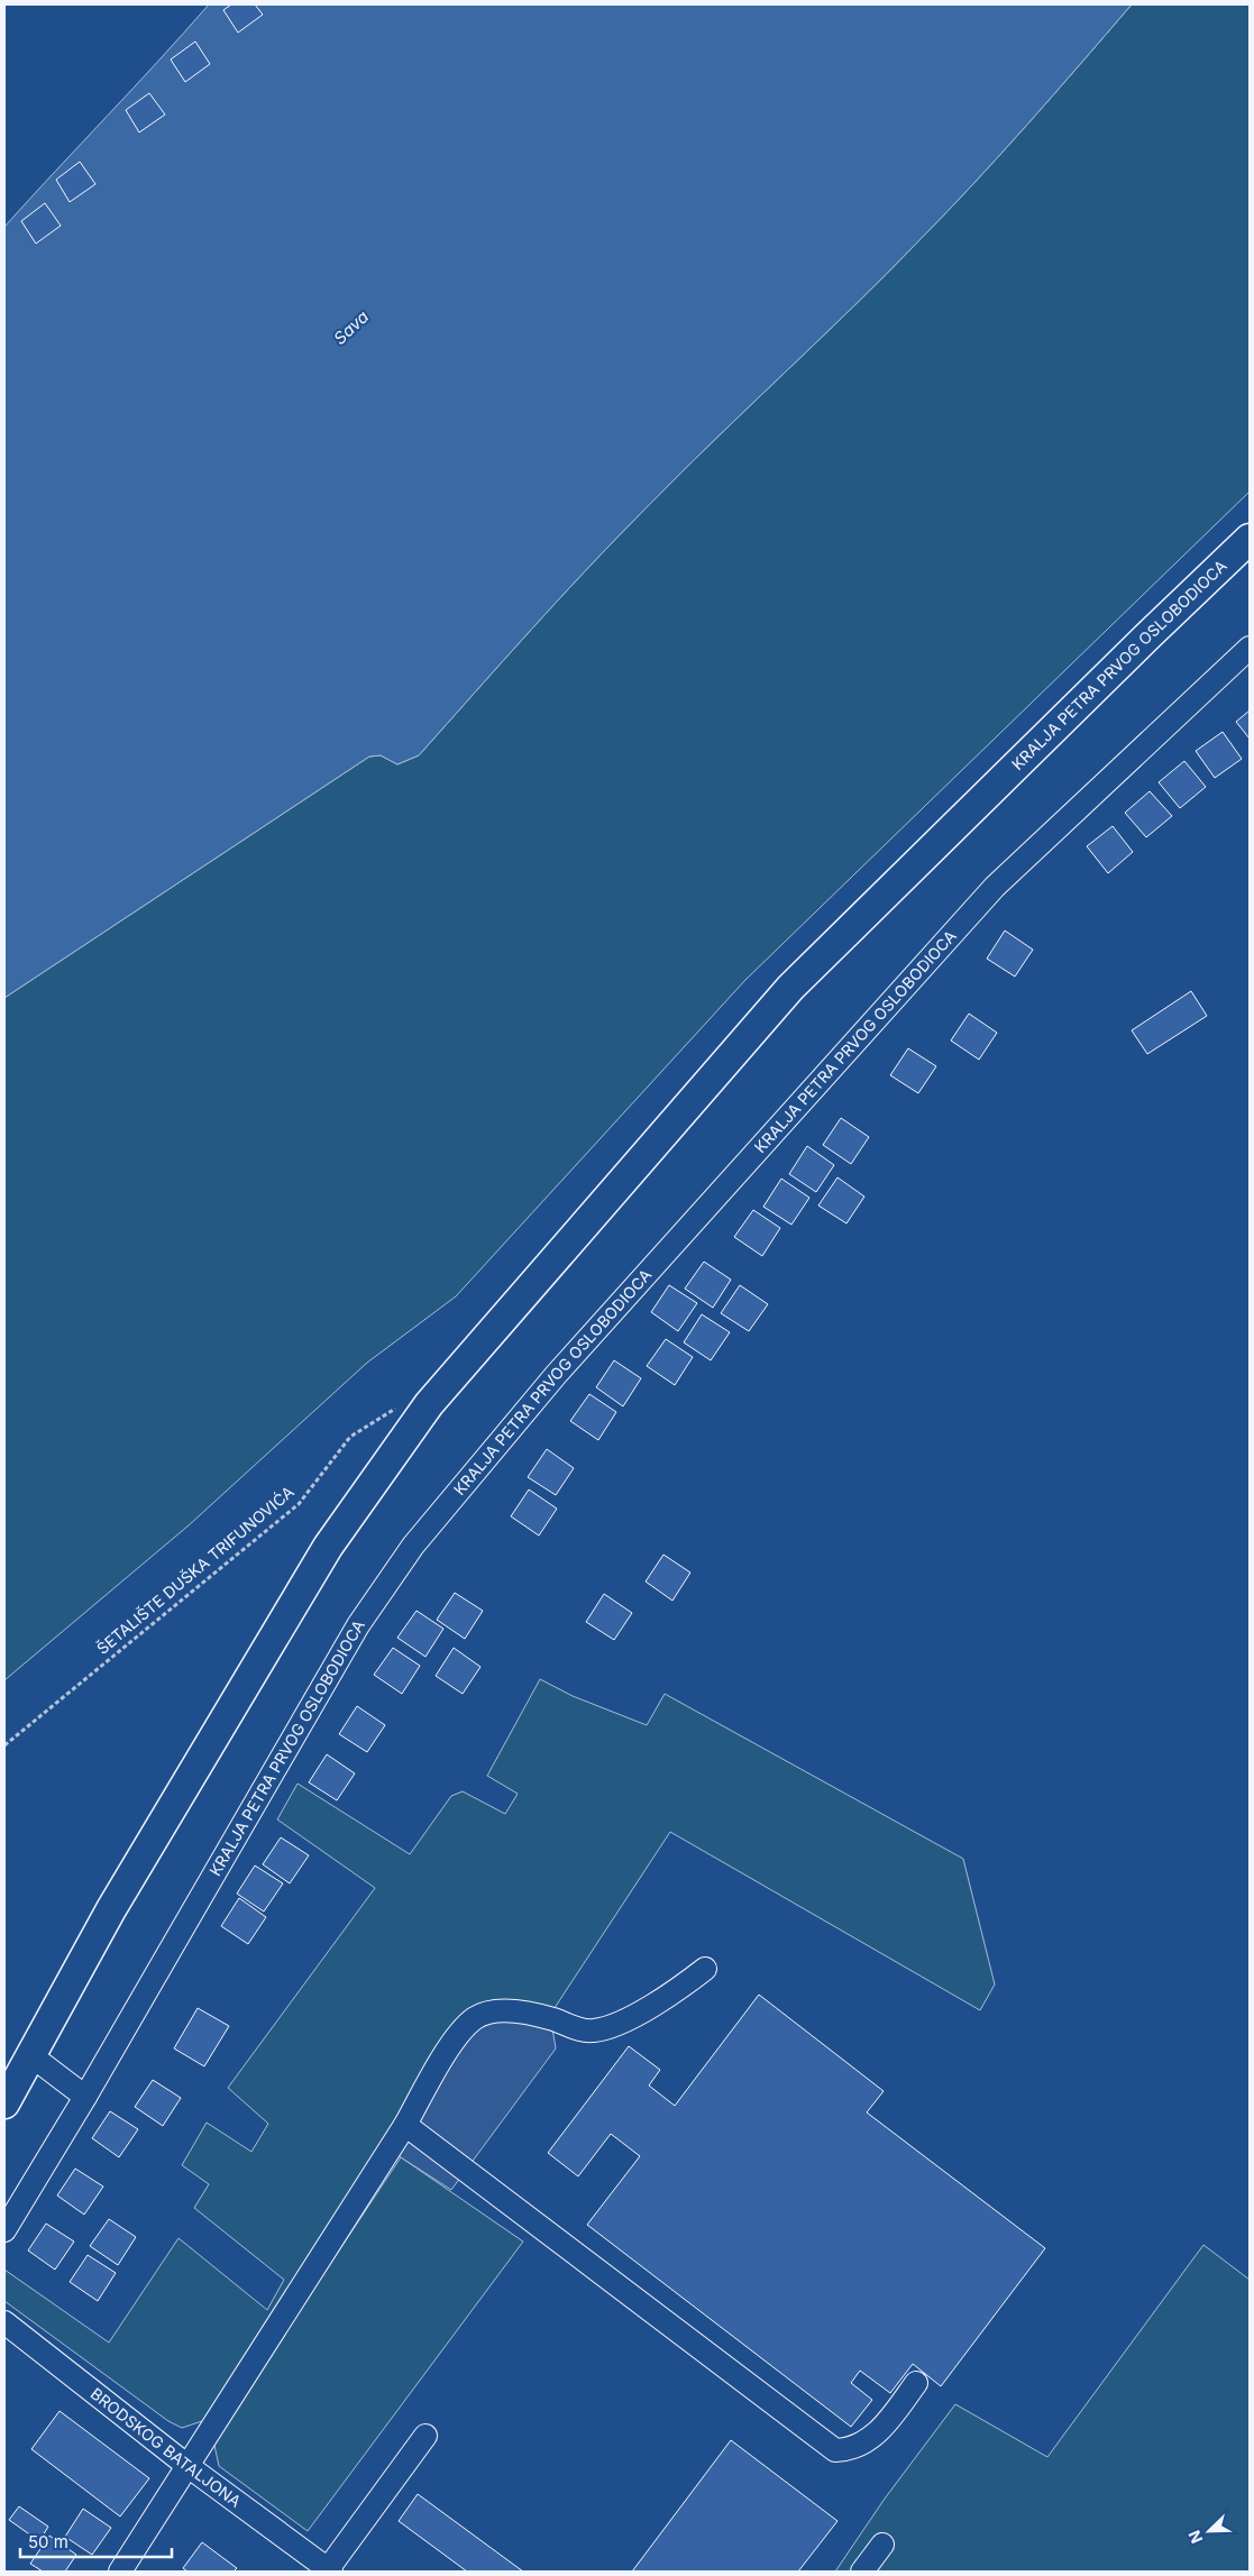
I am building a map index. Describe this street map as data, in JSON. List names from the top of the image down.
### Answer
{
  "streets": {
    "main road": ["KRALJA PETRA PRVOG OSLOBODIOCA"],
    "street": ["BRODSKOG BATALJONA"],
    "path": ["ŠETALIŠTE DUŠKA TRIFUNOVIĆA"]
  },
  "crossings": [
    ["KRALJA PETRA PRVOG OSLOBODIOCA", "ŠETALIŠTE DUŠKA TRIFUNOVIĆA"]
  ],
  "water": ["Sava"],
  "scale_bar": "50 m",
  "north": "bottom left"
}
